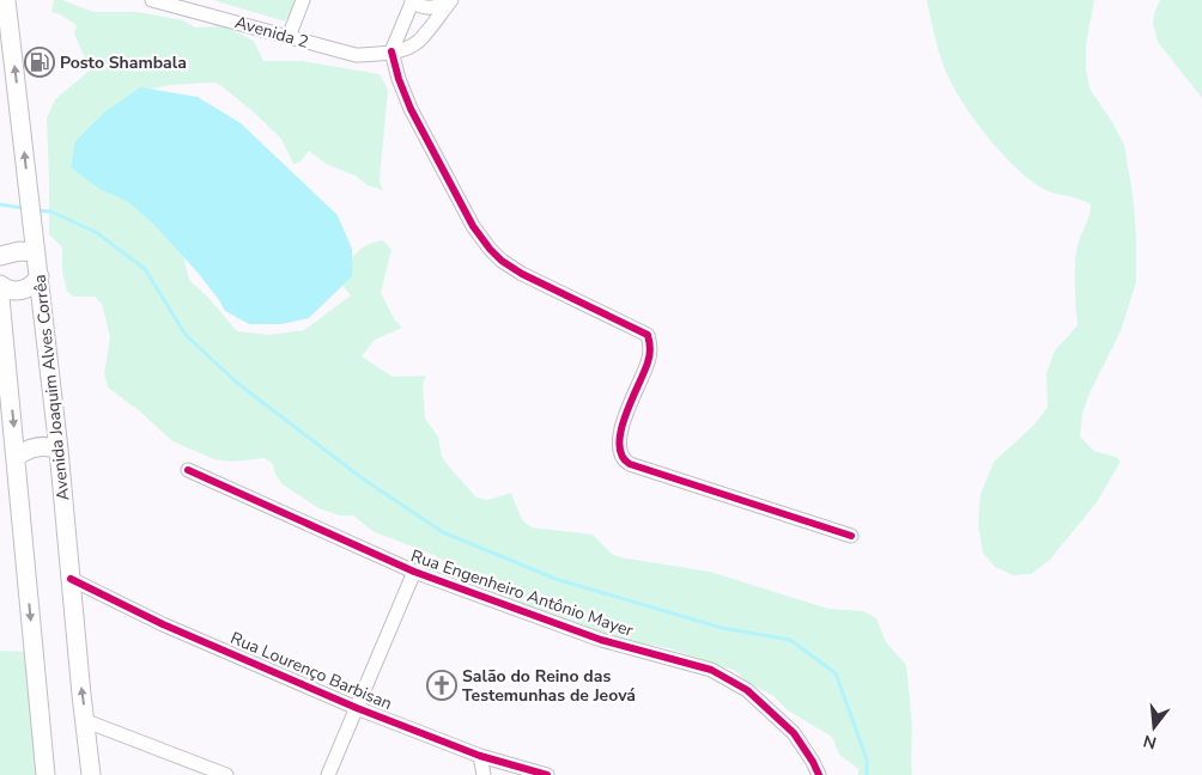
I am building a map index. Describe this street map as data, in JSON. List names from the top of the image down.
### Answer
{
  "streets": {
    "main road": ["Avenida Joaquim Alves Corrêa"],
    "street": ["Avenida 2", "Rua Engenheiro Antônio Mayer", "Rua Lourenço Barbisan"]
  },
  "crossings": [
    ["Avenida Joaquim Alves Corrêa", "Rua Lourenço Barbisan"]
  ],
  "places": {
    "fuel station": ["Posto Shambala"],
    "church": ["Salão do Reino das Testemunhas de Jeová"]
  },
  "north": "bottom"
}
